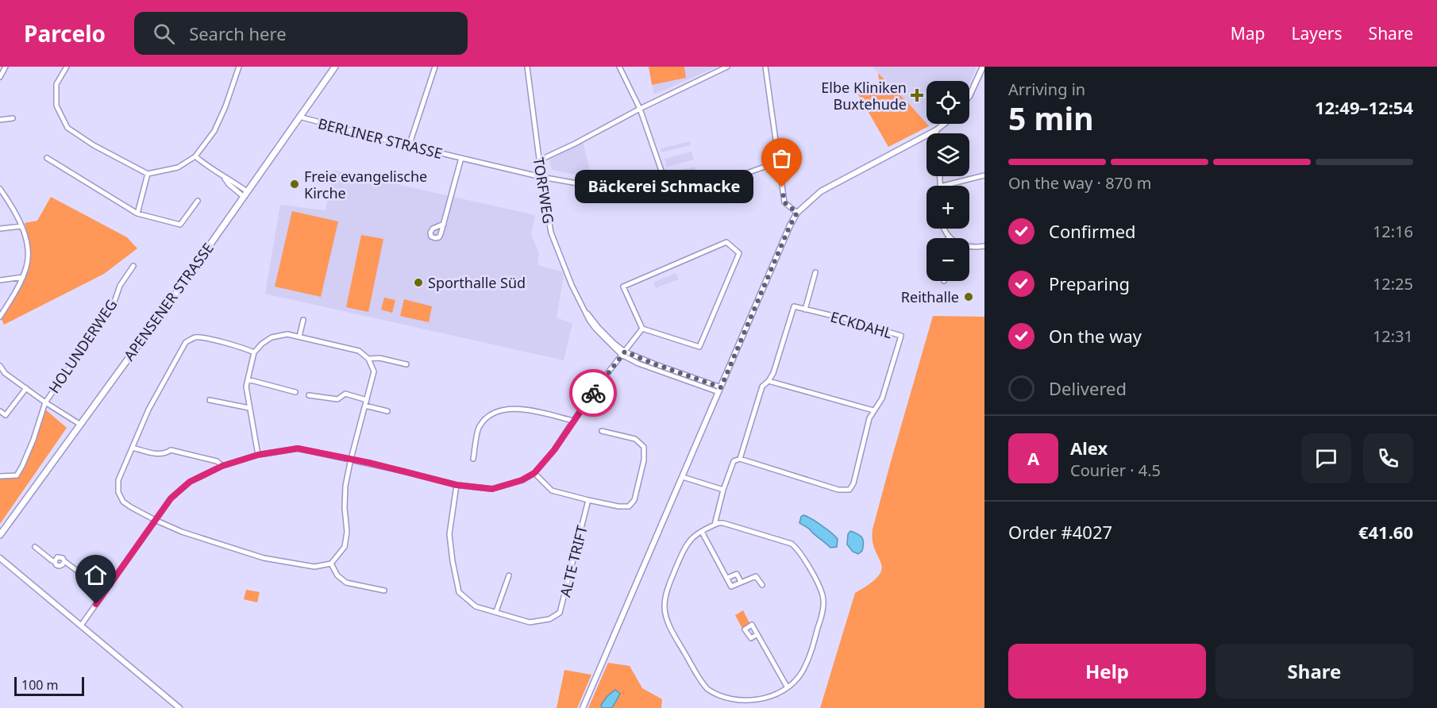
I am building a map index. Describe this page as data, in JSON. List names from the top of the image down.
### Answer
{
  "streets": {
    "main road": ["APENSENER STRASSE"],
    "street": [
      "BERLINER STRASSE",
      "TORFWEG",
      "ECKDAHL",
      "HOLUNDERWEG",
      "ALTE TRIFT"
    ]
  },
  "crossings": [
    ["BERLINER STRASSE", "TORFWEG"],
    ["BERLINER STRASSE", "APENSENER STRASSE"]
  ],
  "places": {
    "health": ["Elbe Kliniken Buxtehude"],
    "other": [
      "Freie evangelische Kirche",
      "Bäckerei Schmacke",
      "Sporthalle Süd",
      "Reithalle"
    ]
  },
  "scale_bar": "100 m",
  "page": {
    "header": "Parcelo",
    "search": "Search here",
    "nav": ["Map", "Layers", "Share"],
    "heading": ["5 min", "Arriving in", "12:49–12:54"],
    "panel": [
      "Alex",
      "Courier · 4.5",
      "Order #4027",
      "€41.60"
    ],
    "map_buttons": ["+", "−"],
    "bar": "On the way · 870 m",
    "bubble": "Bäckerei Schmacke",
    "list": [
      ["Confirmed", "12:16"],
      ["Preparing", "12:25"],
      ["On the way", "12:31"],
      "Delivered"
    ],
    "round": "A",
    "buttons": ["Help", "Share"],
    "scale": "100 m"
  }
}
